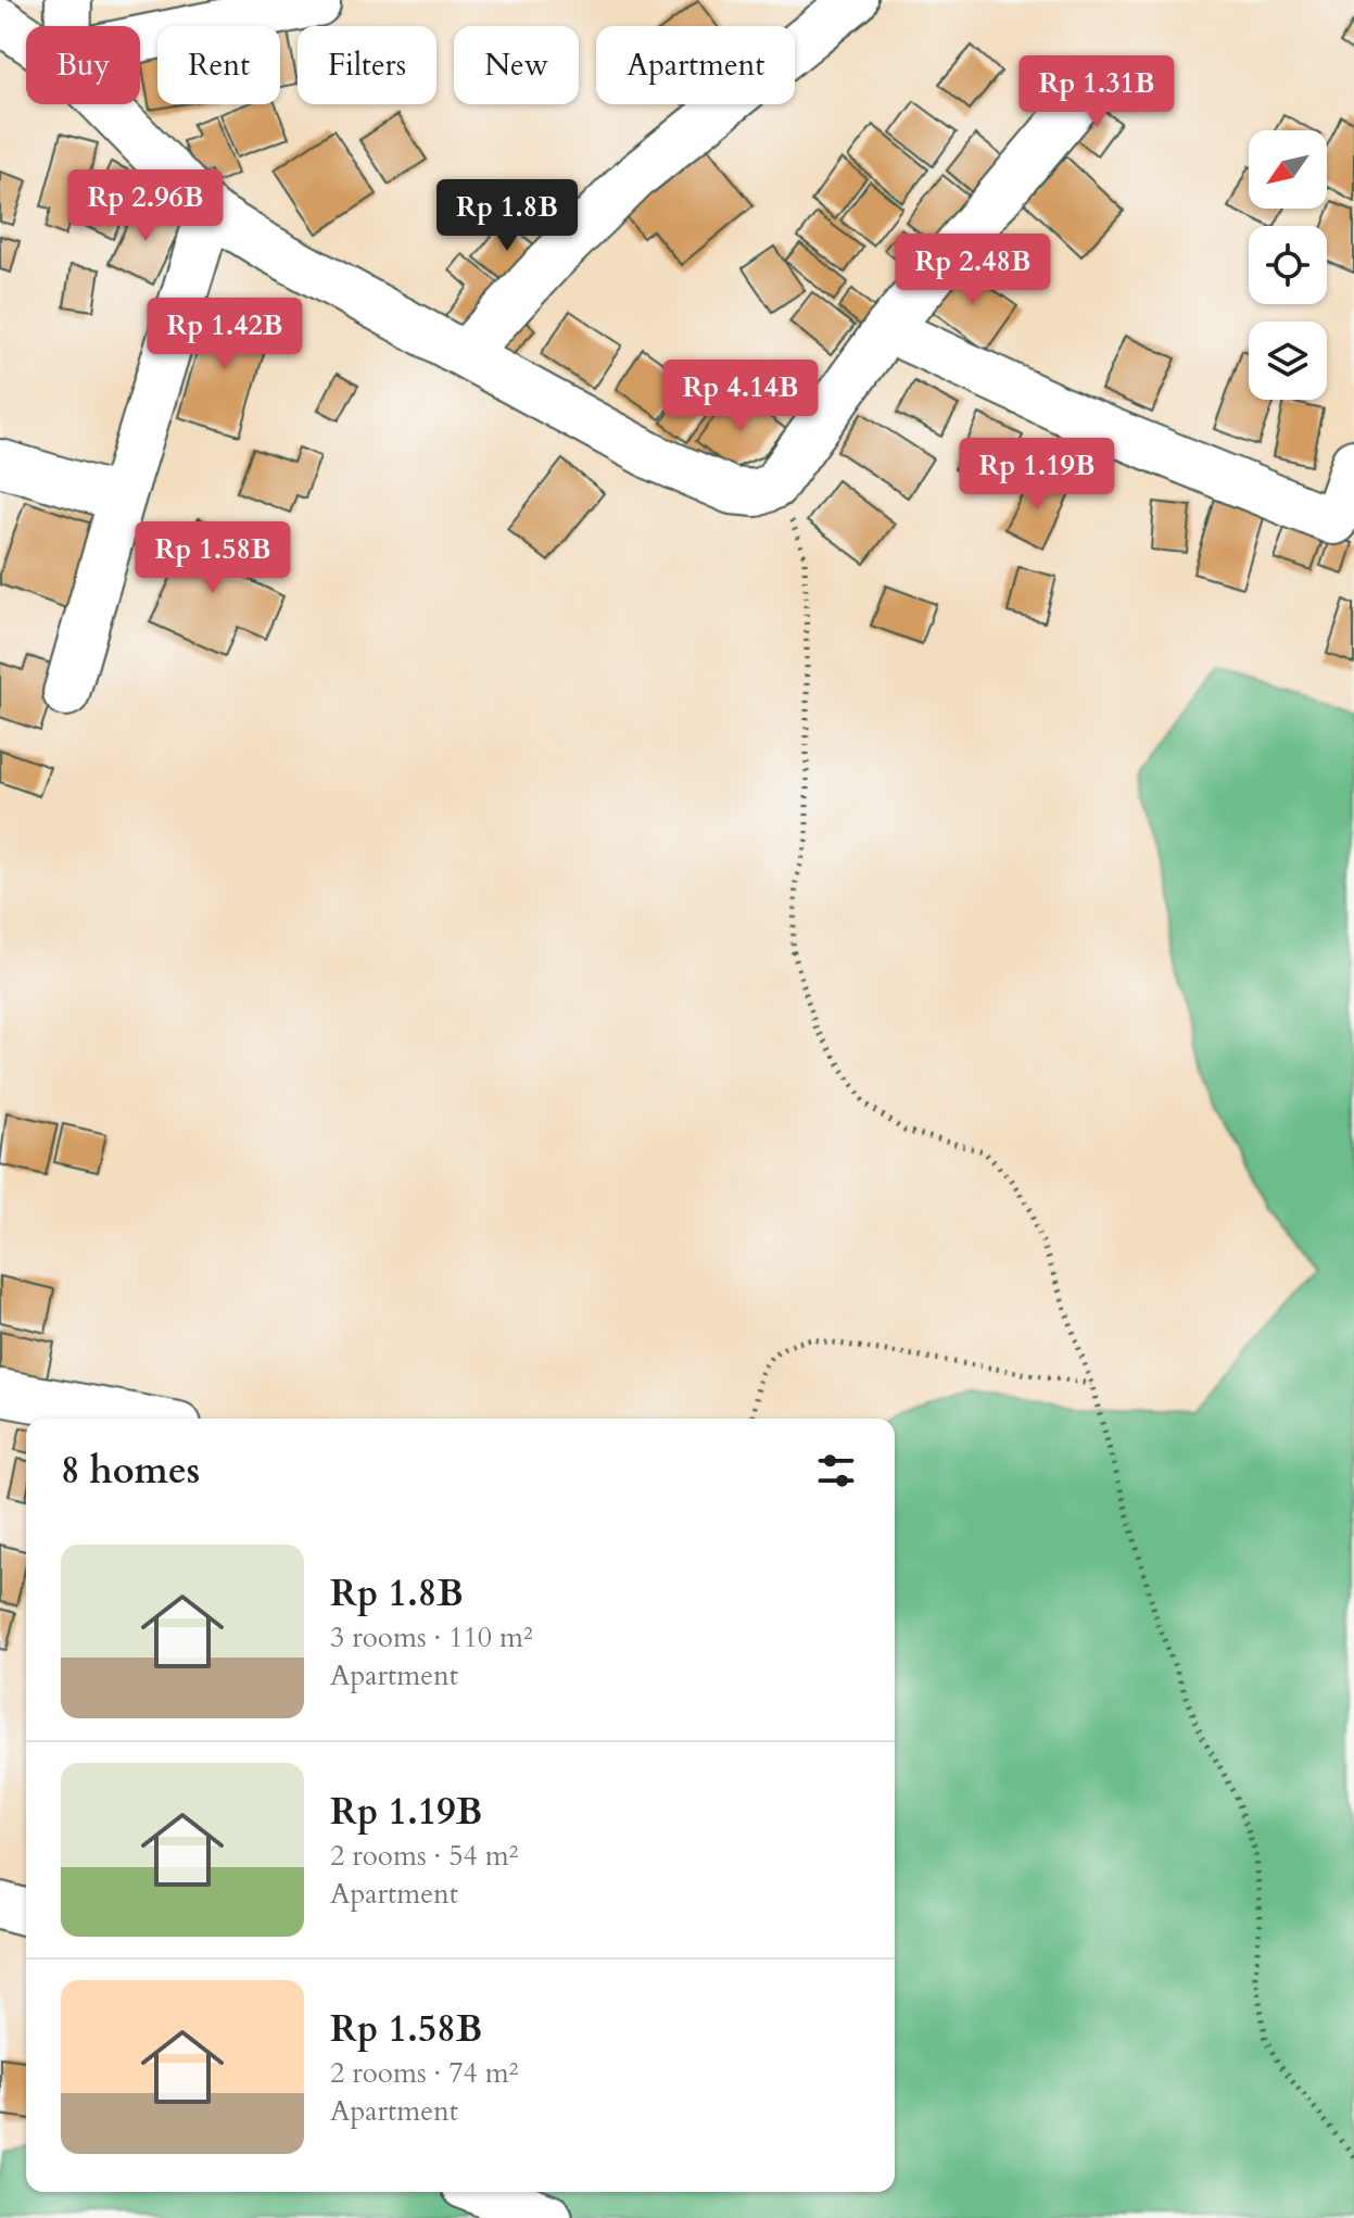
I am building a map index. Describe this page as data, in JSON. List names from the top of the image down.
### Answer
{
  "north": "bottom left",
  "page": {
    "chip": [
      "Buy",
      "Rent",
      "Filters",
      "New",
      "Apartment"
    ],
    "price": [
      "Rp 1.31B",
      "Rp 2.96B",
      "Rp 1.8B",
      "Rp 2.48B",
      "Rp 1.42B",
      "Rp 4.14B",
      "Rp 1.19B",
      "Rp 1.58B"
    ],
    "heading": "8 homes",
    "list": [
      {
        "name": "Rp 1.8B",
        "note": "3 rooms · 110 m² · Apartment"
      },
      {
        "name": "Rp 1.19B",
        "note": "2 rooms · 54 m² · Apartment"
      },
      {
        "name": "Rp 1.58B",
        "note": "2 rooms · 74 m² · Apartment"
      }
    ]
  }
}
